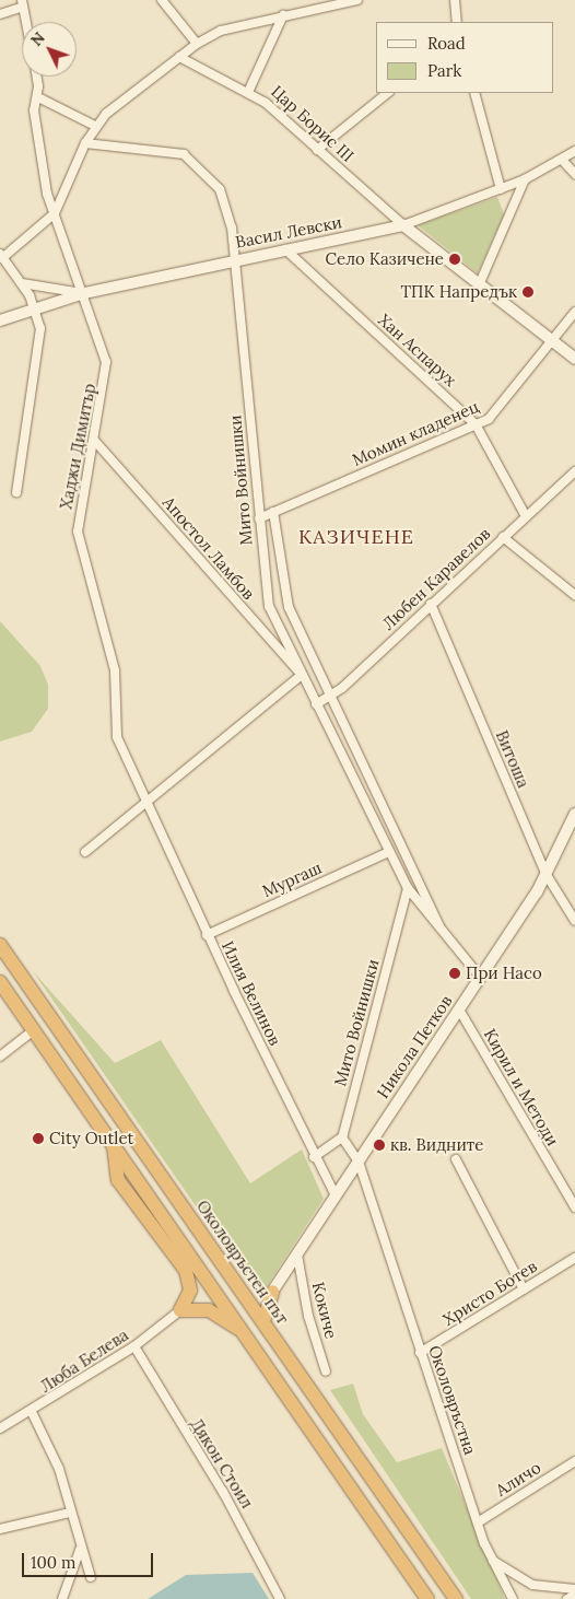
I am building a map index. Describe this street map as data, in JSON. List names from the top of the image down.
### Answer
{
  "streets": {
    "highway": ["Околовръстен път"],
    "street": [
      "Цар Борис III",
      "Васил Левски",
      "Хан Аспарух",
      "Момин кладенец",
      "Хаджи Димитър",
      "Мито Войнишки",
      "Апостол Ламбов",
      "Любен Каравелов",
      "Витоша",
      "Мургаш",
      "Илия Велинов",
      "Никола Петков",
      "Кирил и Методи",
      "Христо Ботев",
      "Кокиче",
      "Люба Белева",
      "Околовръстна",
      "Дякон Стоил",
      "Аличо"
    ]
  },
  "crossings": [
    ["Цар Борис III", "Васил Левски"],
    ["Цар Борис III", "Момин кладенец"],
    ["Васил Левски", "Хан Аспарух"],
    ["Васил Левски", "Хаджи Димитър"],
    ["Васил Левски", "Мито Войнишки"],
    ["Хан Аспарух", "Момин кладенец"],
    ["Хан Аспарух", "Любен Каравелов"],
    ["Момин кладенец", "Мито Войнишки"],
    ["Хаджи Димитър", "Апостол Ламбов"],
    ["Хаджи Димитър", "Илия Велинов"],
    ["Мито Войнишки", "Апостол Ламбов"],
    ["Мито Войнишки", "Любен Каравелов"],
    ["Мито Войнишки", "Мургаш"],
    ["Мито Войнишки", "Никола Петков"],
    ["Любен Каравелов", "Витоша"],
    ["Витоша", "Никола Петков"],
    ["Мургаш", "Илия Велинов"],
    ["Илия Велинов", "Никола Петков"],
    ["Никола Петков", "Кирил и Методи"],
    ["Никола Петков", "Кокиче"],
    ["Никола Петков", "Околовръстна"],
    ["Христо Ботев", "Околовръстна"],
    ["Люба Белева", "Дякон Стоил"],
    ["Околовръстна", "Аличо"]
  ],
  "districts": ["КАЗИЧЕНЕ"],
  "places": [
    "Село Казичене",
    "ТПК Напредък",
    "При Насо",
    "City Outlet",
    "кв. Видните"
  ],
  "legend": ["Road", "Park"],
  "scale_bar": "100 m",
  "north": "top left"
}
